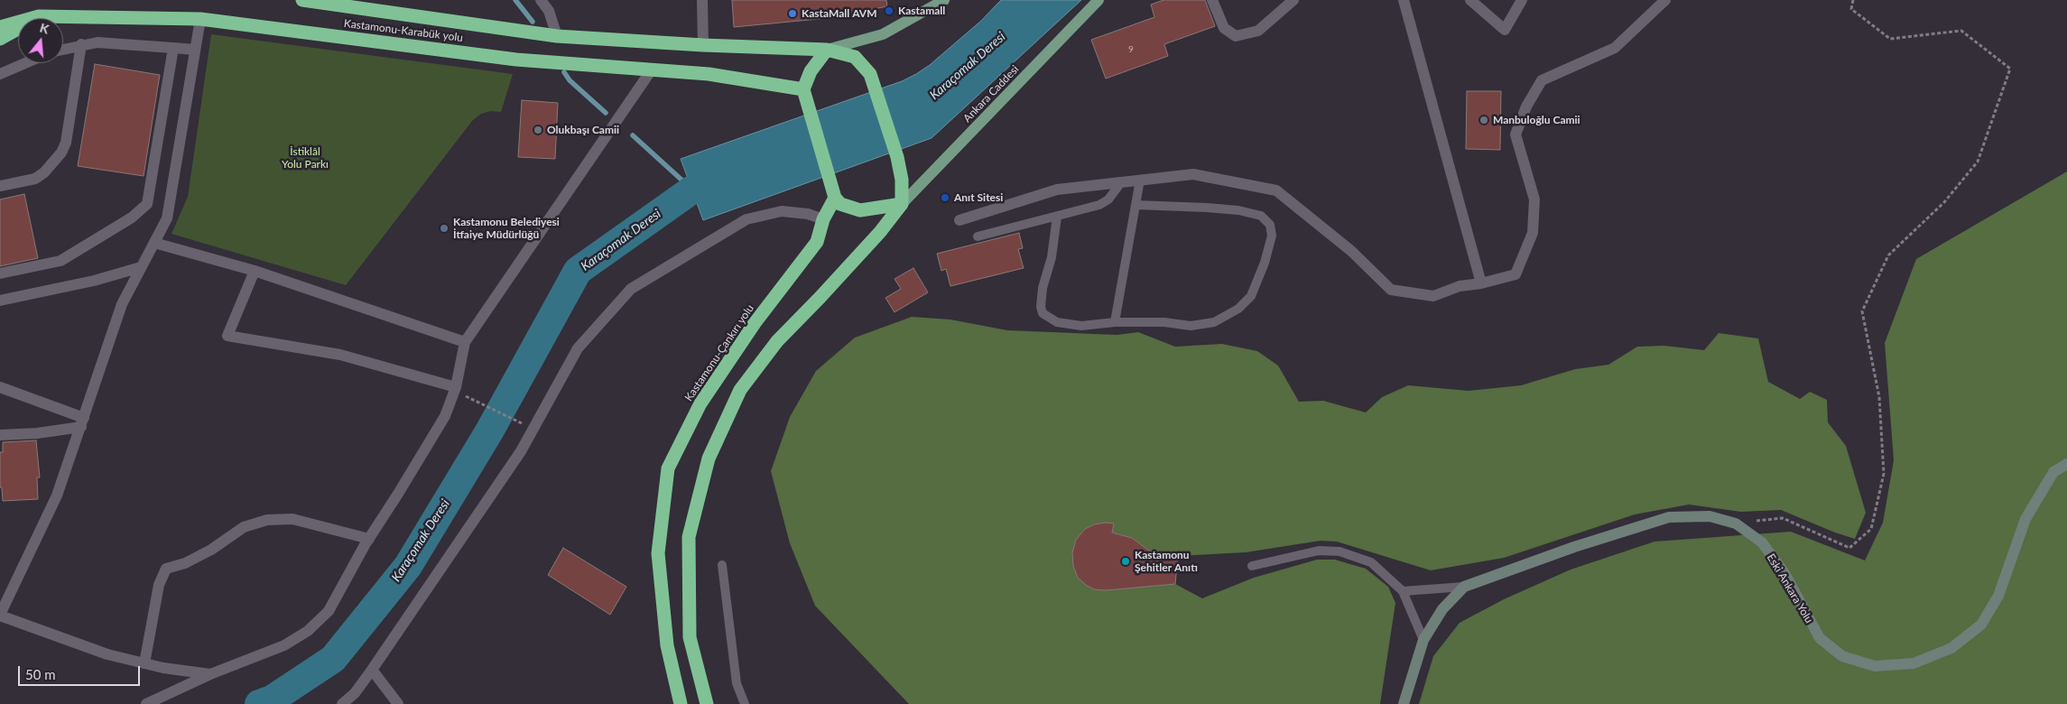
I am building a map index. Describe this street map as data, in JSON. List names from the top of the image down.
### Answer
{
  "streets": {
    "highway": ["Kastamonu-Karabük yolu", "Kastamonu-Çankırı yolu"],
    "main road": ["Ankara Caddesi"],
    "street": ["Eski Ankara Yolu"]
  },
  "water": ["Karaçomak Deresi"],
  "parks": ["İstiklâl Yolu Parkı"],
  "places": [
    "Kastamall",
    "KastaMall AVM",
    "Manbuloğlu Camii",
    "Olukbaşı Camii",
    "Anıt Sitesi",
    "Kastamonu Belediyesi İtfaiye Müdürlüğü",
    "Kastamonu Şehitler Anıtı"
  ],
  "house_numbers": ["9"],
  "scale_bar": "50 m",
  "north": "top"
}
